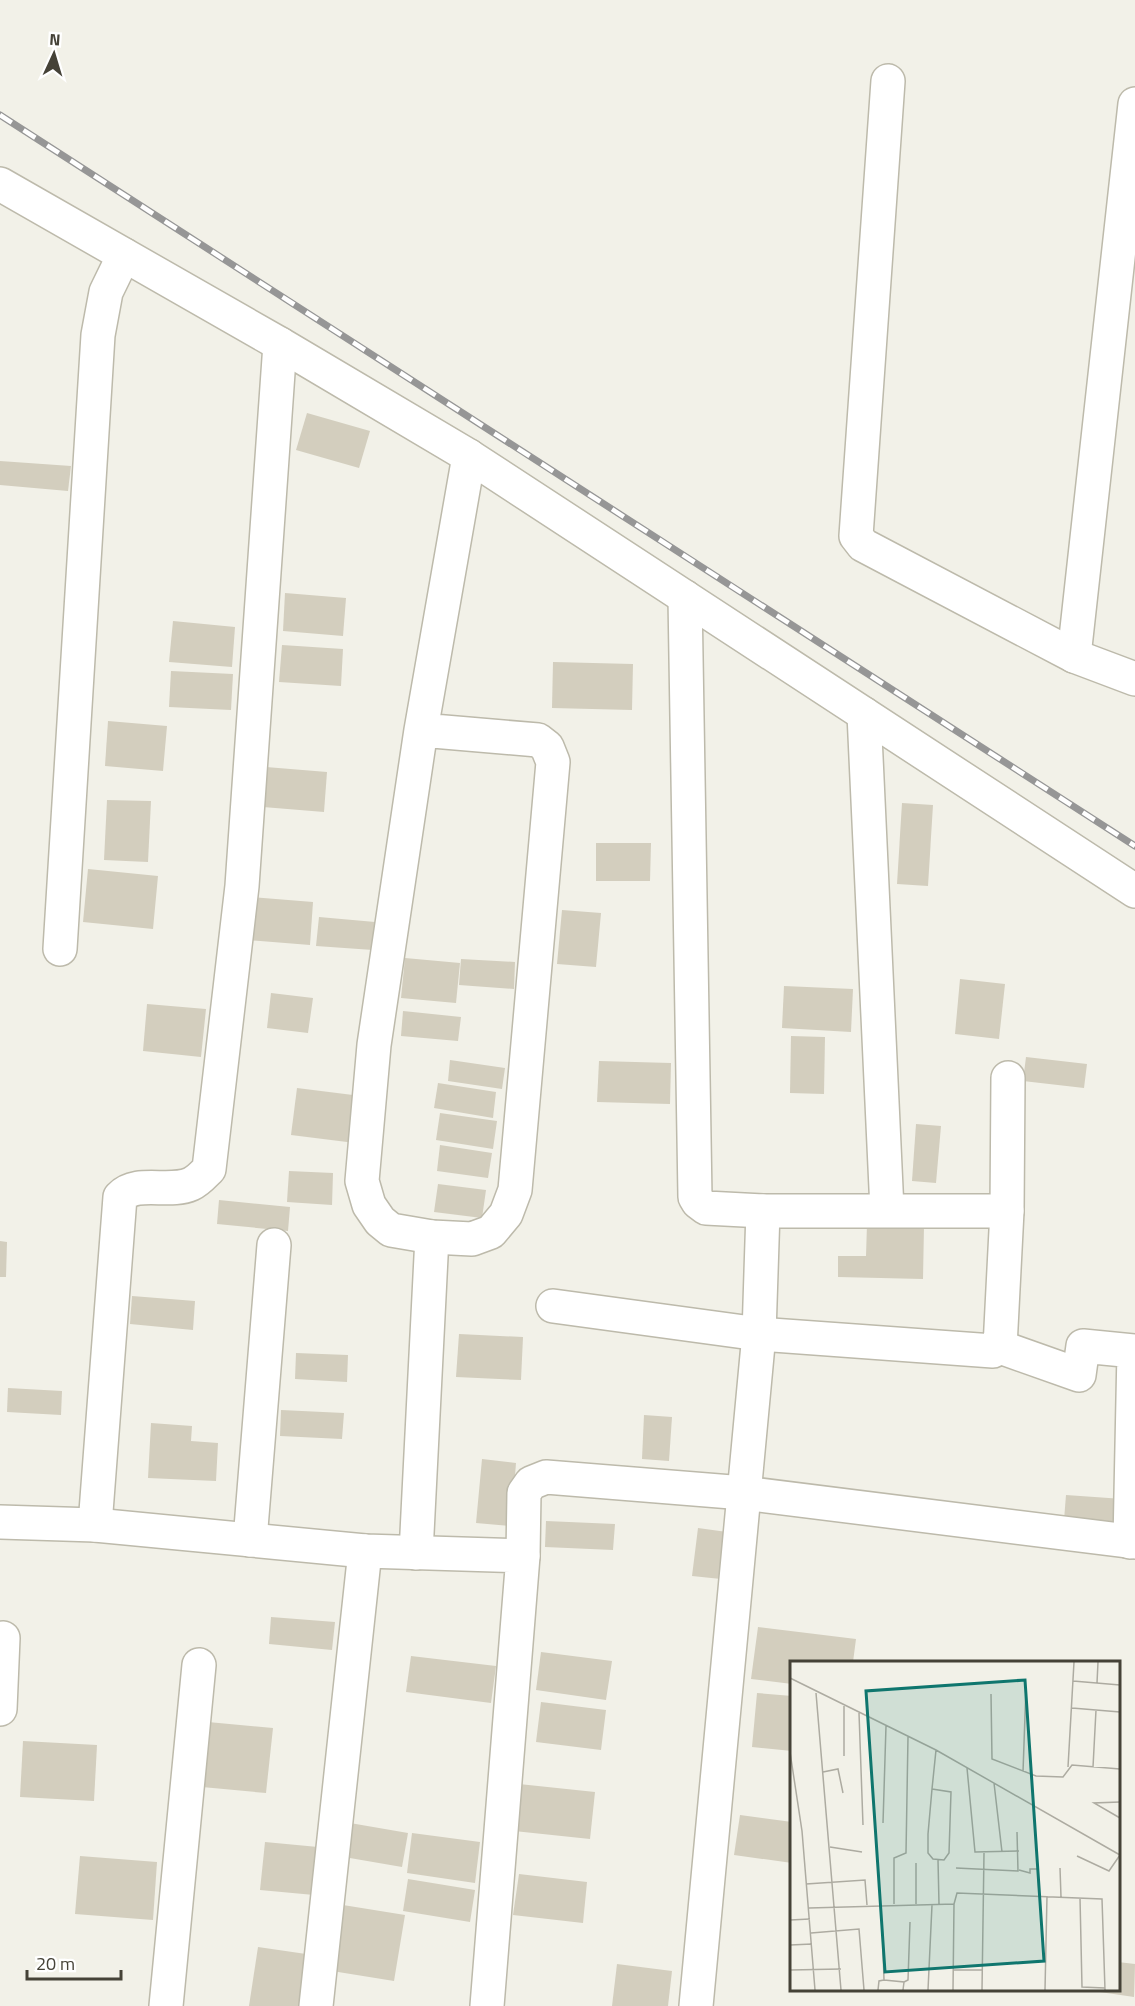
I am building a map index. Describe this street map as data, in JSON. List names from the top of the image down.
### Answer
{
  "scale_bar": "20 m",
  "north": "top"
}
